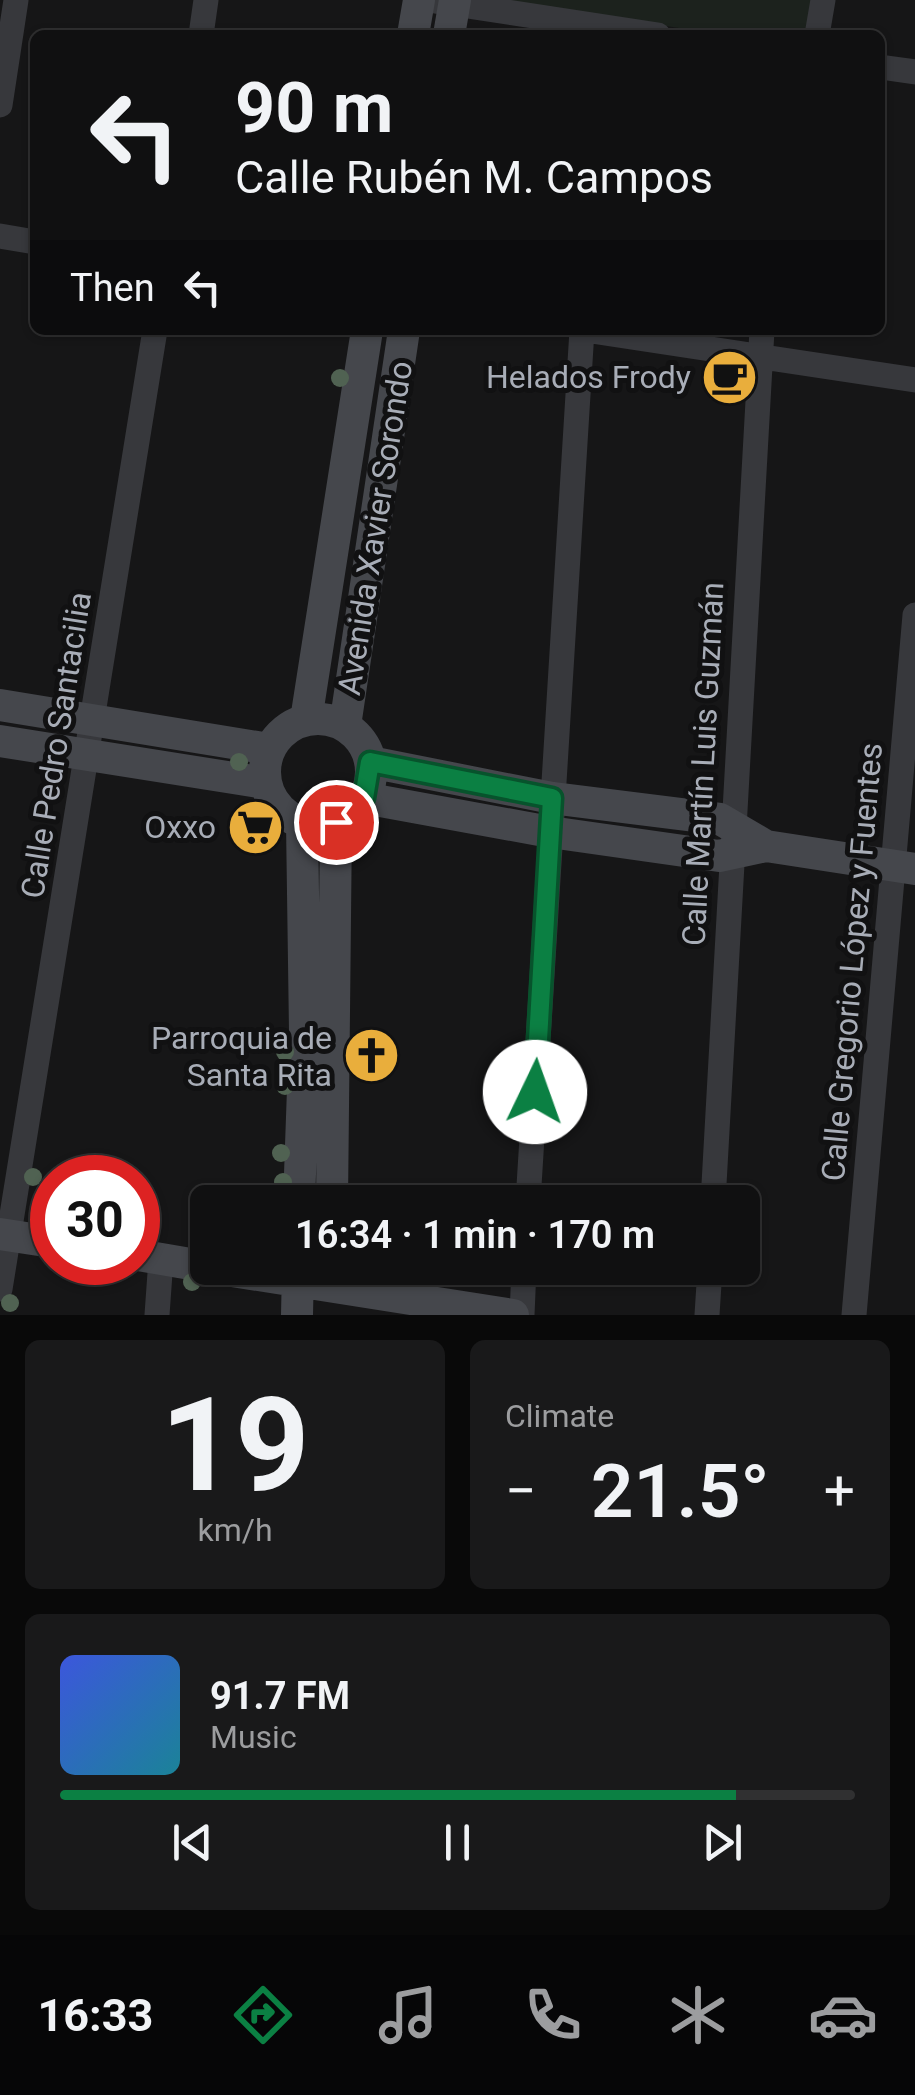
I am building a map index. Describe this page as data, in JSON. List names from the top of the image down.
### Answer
{
  "streets": {
    "street": [
      "Avenida Xavier Sorondo",
      "Calle Pedro Santacilia",
      "Calle Martín Luis Guzmán",
      "Calle Gregorio López y Fuentes"
    ]
  },
  "places": {
    "cafe": ["Helados Frody"],
    "supermarket": ["Oxxo"],
    "church": ["Parroquia de Santa Rita"]
  },
  "page": {
    "turn": ["90 m", "Calle Rubén M. Campos"],
    "then": "Then",
    "limit": "30",
    "trip": "16:34 · 1 min · 170 m",
    "tile": [
      ["19", "km/h"],
      "Climate"
    ],
    "heat": ["−", "21.5°", "+"],
    "song": ["91.7 FM", "Music"],
    "tabs": "16:33"
  }
}
